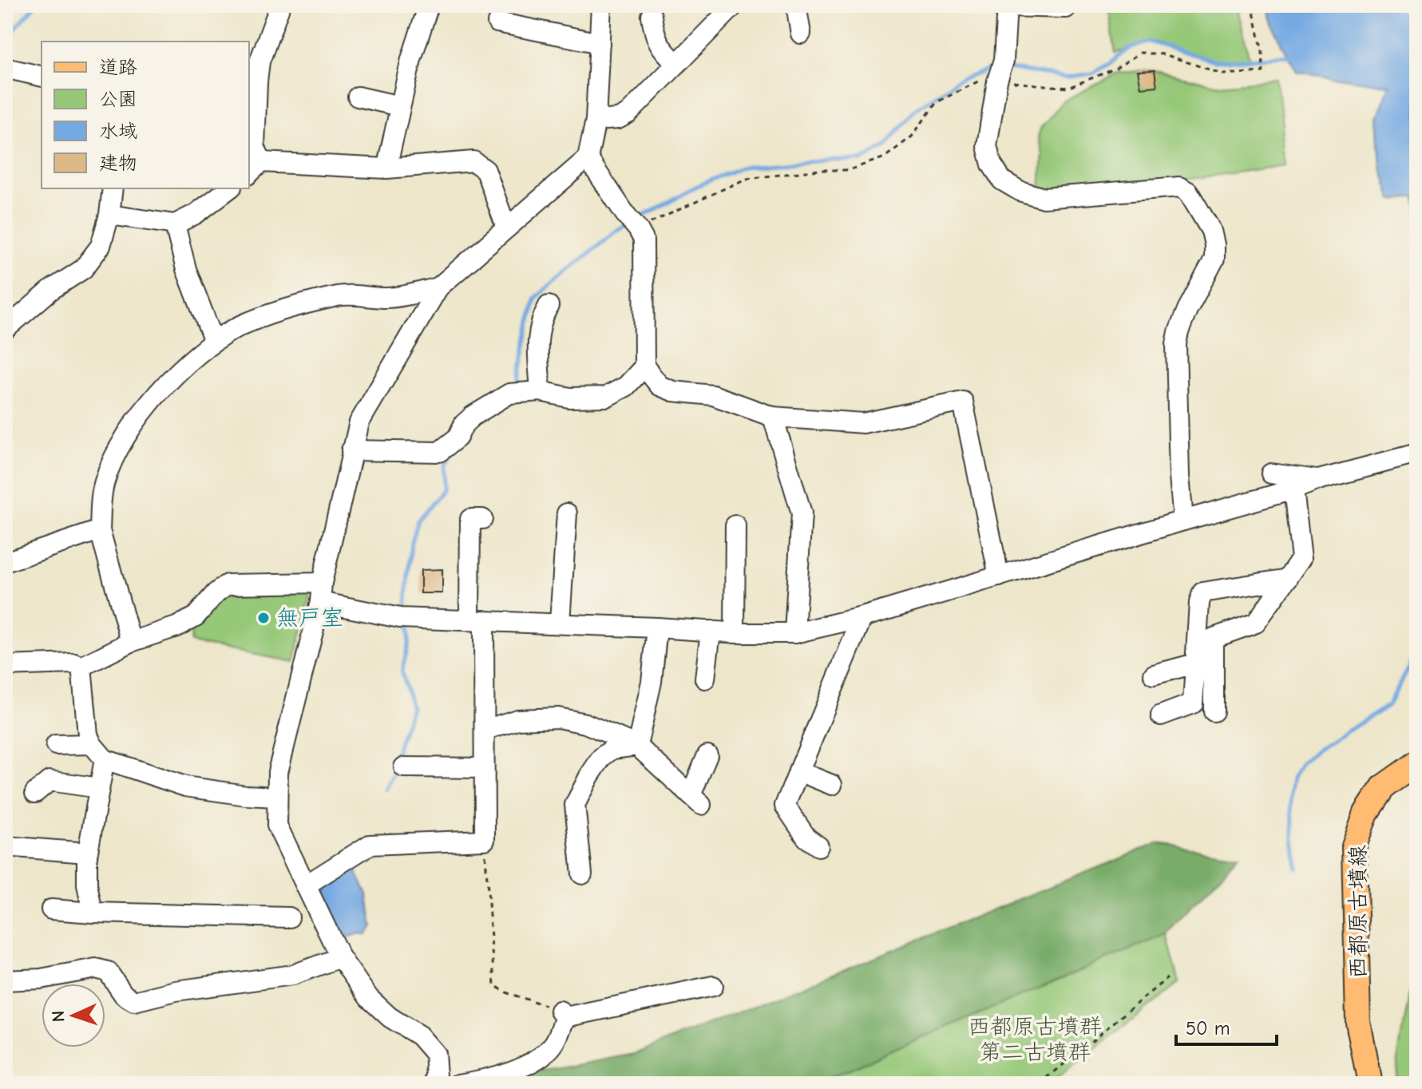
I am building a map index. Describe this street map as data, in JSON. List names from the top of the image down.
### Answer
{
  "streets": {
    "main road": ["西都原古墳線"]
  },
  "parks": ["西都原古墳群 第二古墳群"],
  "places": ["無戸室"],
  "legend": [
    "道路",
    "公園",
    "水域",
    "建物"
  ],
  "scale_bar": "50 m",
  "north": "left"
}
